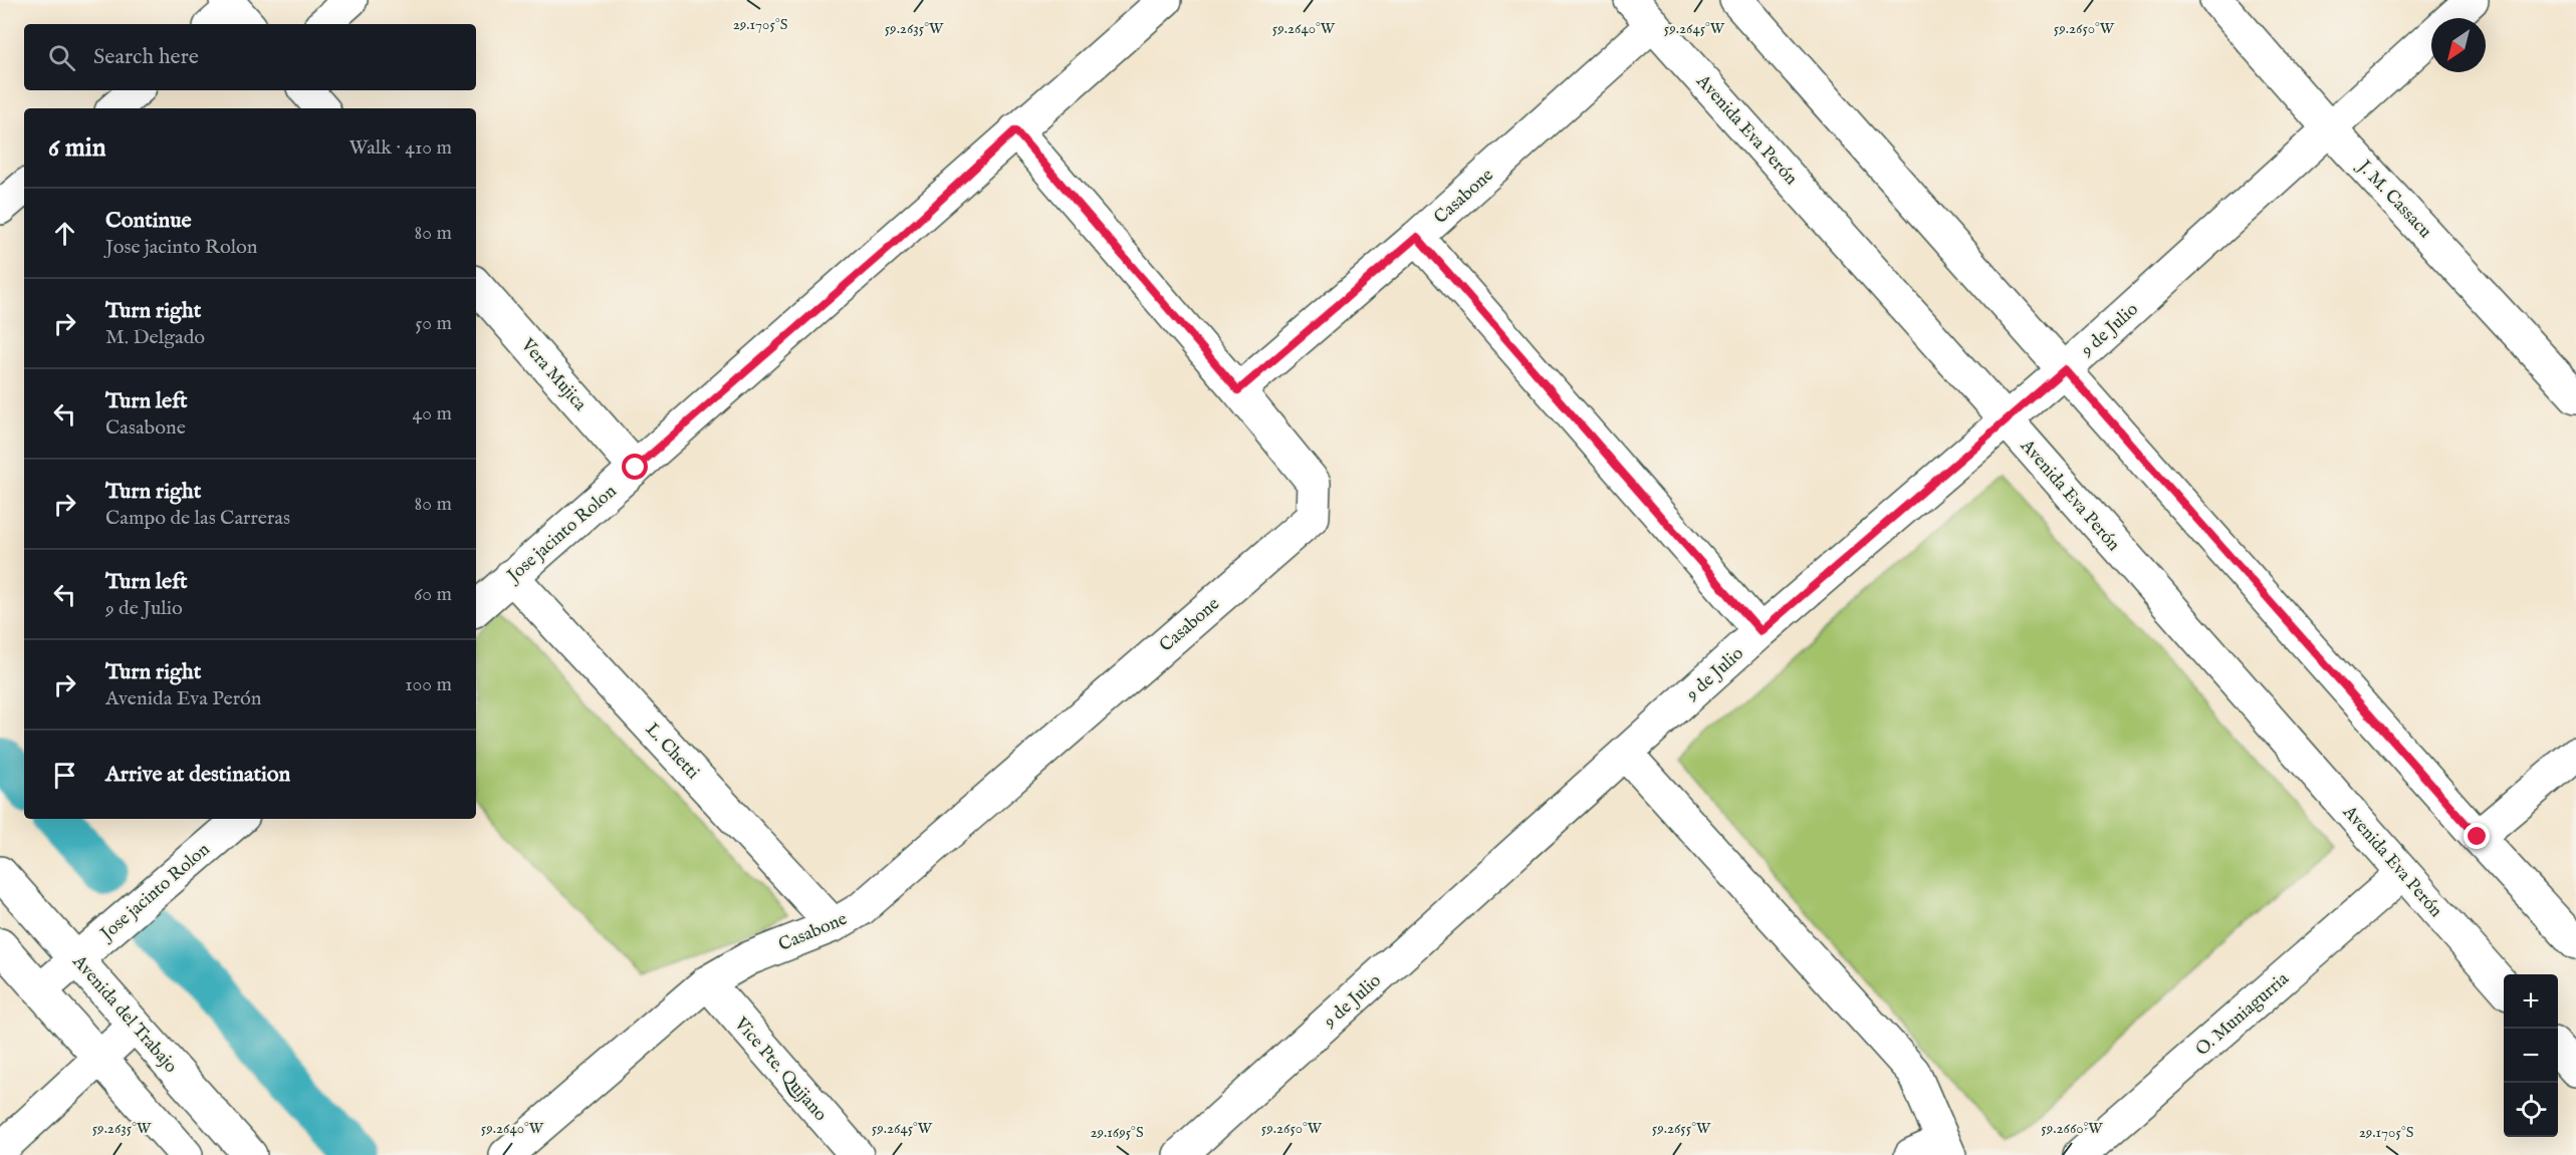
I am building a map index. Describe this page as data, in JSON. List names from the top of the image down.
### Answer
{
  "streets": {
    "street": [
      "Avenida Eva Perón",
      "Casabone",
      "J. M. Cassacu",
      "9 de Julio",
      "Vera Mujica",
      "Jose jacinto Rolon",
      "L. Chetti",
      "Avenida del Trabajo",
      "O. Muniagurria",
      "Vice Pte. Quijano"
    ]
  },
  "crossings": [
    ["Avenida Eva Perón", "Casabone"],
    ["Avenida Eva Perón", "9 de Julio"],
    ["Avenida Eva Perón", "O. Muniagurria"],
    ["Casabone", "L. Chetti"],
    ["Casabone", "Vice Pte. Quijano"],
    ["J. M. Cassacu", "9 de Julio"],
    ["Vera Mujica", "Jose jacinto Rolon"],
    ["Jose jacinto Rolon", "L. Chetti"],
    ["Jose jacinto Rolon", "Avenida del Trabajo"]
  ],
  "north": "bottom left",
  "page": {
    "search": "Search here",
    "heading": ["6 min", "Walk · 410 m"],
    "list": [
      ["Continue", "Jose jacinto Rolon", "80 m"],
      ["Turn right", "M. Delgado", "50 m"],
      ["Turn left", "Casabone", "40 m"],
      ["Turn right", "Campo de las Carreras", "80 m"],
      ["Turn left", "9 de Julio", "60 m"],
      ["Turn right", "Avenida Eva Perón", "100 m"],
      "Arrive at destination"
    ],
    "map_buttons": ["+", "−"]
  },
  "coordinates": [
    "29.1705°S",
    "59.2635°W",
    "59.2640°W",
    "59.2645°W",
    "59.2650°W",
    "59.2655°W",
    "59.2660°W",
    "29.1695°S"
  ]
}
